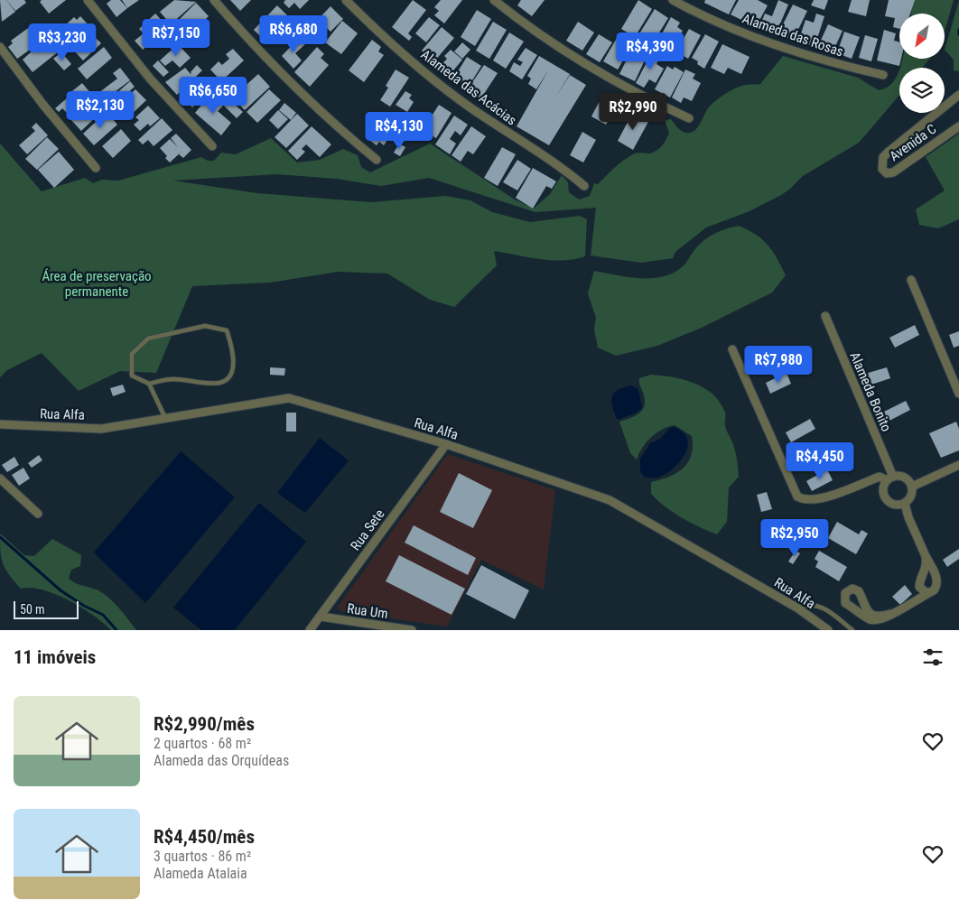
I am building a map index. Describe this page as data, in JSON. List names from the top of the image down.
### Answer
{
  "streets": {
    "street": [
      "Alameda das Rosas",
      "Alameda das Acácias",
      "Avenida C",
      "Alameda Bonito",
      "Rua Alfa",
      "Rua Sete",
      "Rua Um"
    ]
  },
  "crossings": [
    ["Rua Alfa", "Rua Sete"],
    ["Rua Sete", "Rua Um"]
  ],
  "parks": ["Área de preservação permanente"],
  "scale_bar": "50 m",
  "north": "bottom left",
  "page": {
    "price": [
      "R$6,680",
      "R$7,150",
      "R$3,230",
      "R$4,390",
      "R$6,650",
      "R$2,130",
      "R$2,990",
      "R$4,130",
      "R$7,980",
      "R$4,450",
      "R$2,950"
    ],
    "scale": "50 m",
    "heading": "11 imóveis",
    "list": [
      {
        "name": "R$2,990/mês",
        "note": "2 quartos · 68 m² · Alameda das Orquídeas"
      },
      {
        "name": "R$4,450/mês",
        "note": "3 quartos · 86 m² · Alameda Atalaia"
      }
    ]
  }
}
